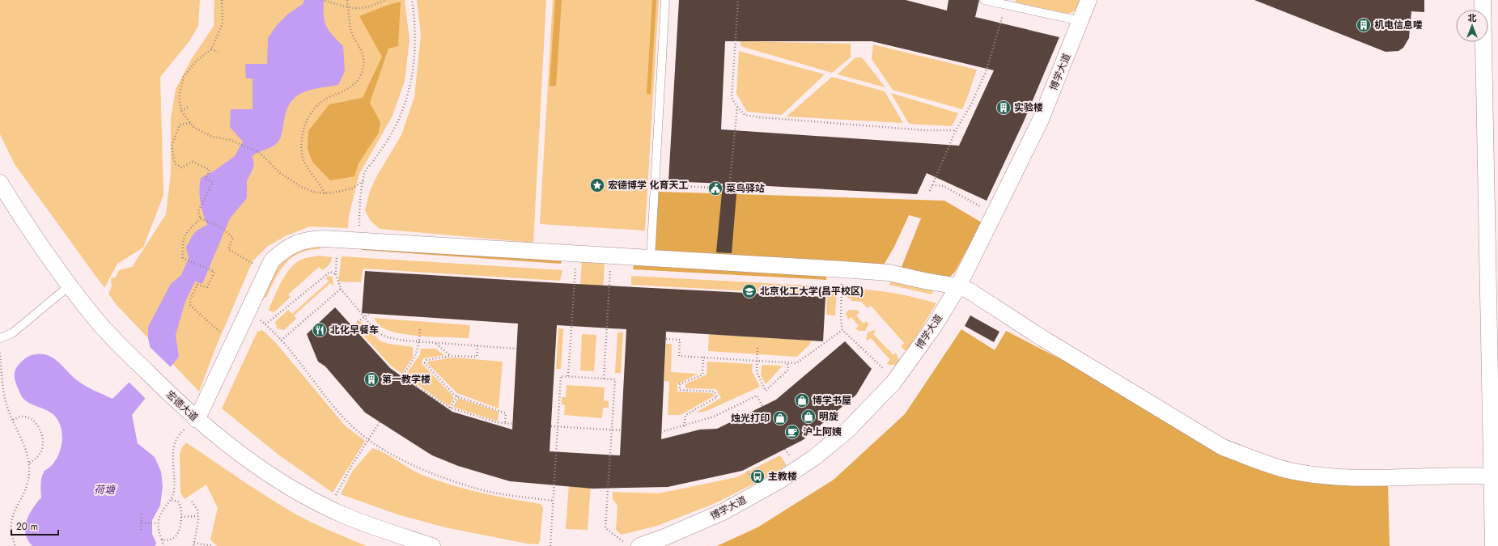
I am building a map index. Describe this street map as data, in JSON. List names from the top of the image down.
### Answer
{
  "streets": {
    "street": ["博学大道", "宏德大道"]
  },
  "water": ["荷塘"],
  "places": {
    "building": ["机电信息喽", "实验楼", "第一教学楼"],
    "place": ["宏德博学 化育天工"],
    "public building": ["菜鸟驿站"],
    "school or university": ["北京化工大学(昌平校区)"],
    "restaurant": ["北化早餐车"],
    "shop": ["博学书屋", "明旋", "烛光打印"],
    "cafe": ["沪上阿姨"],
    "bus stop": ["主教楼"]
  },
  "scale_bar": "20 m",
  "north": "top"
}
